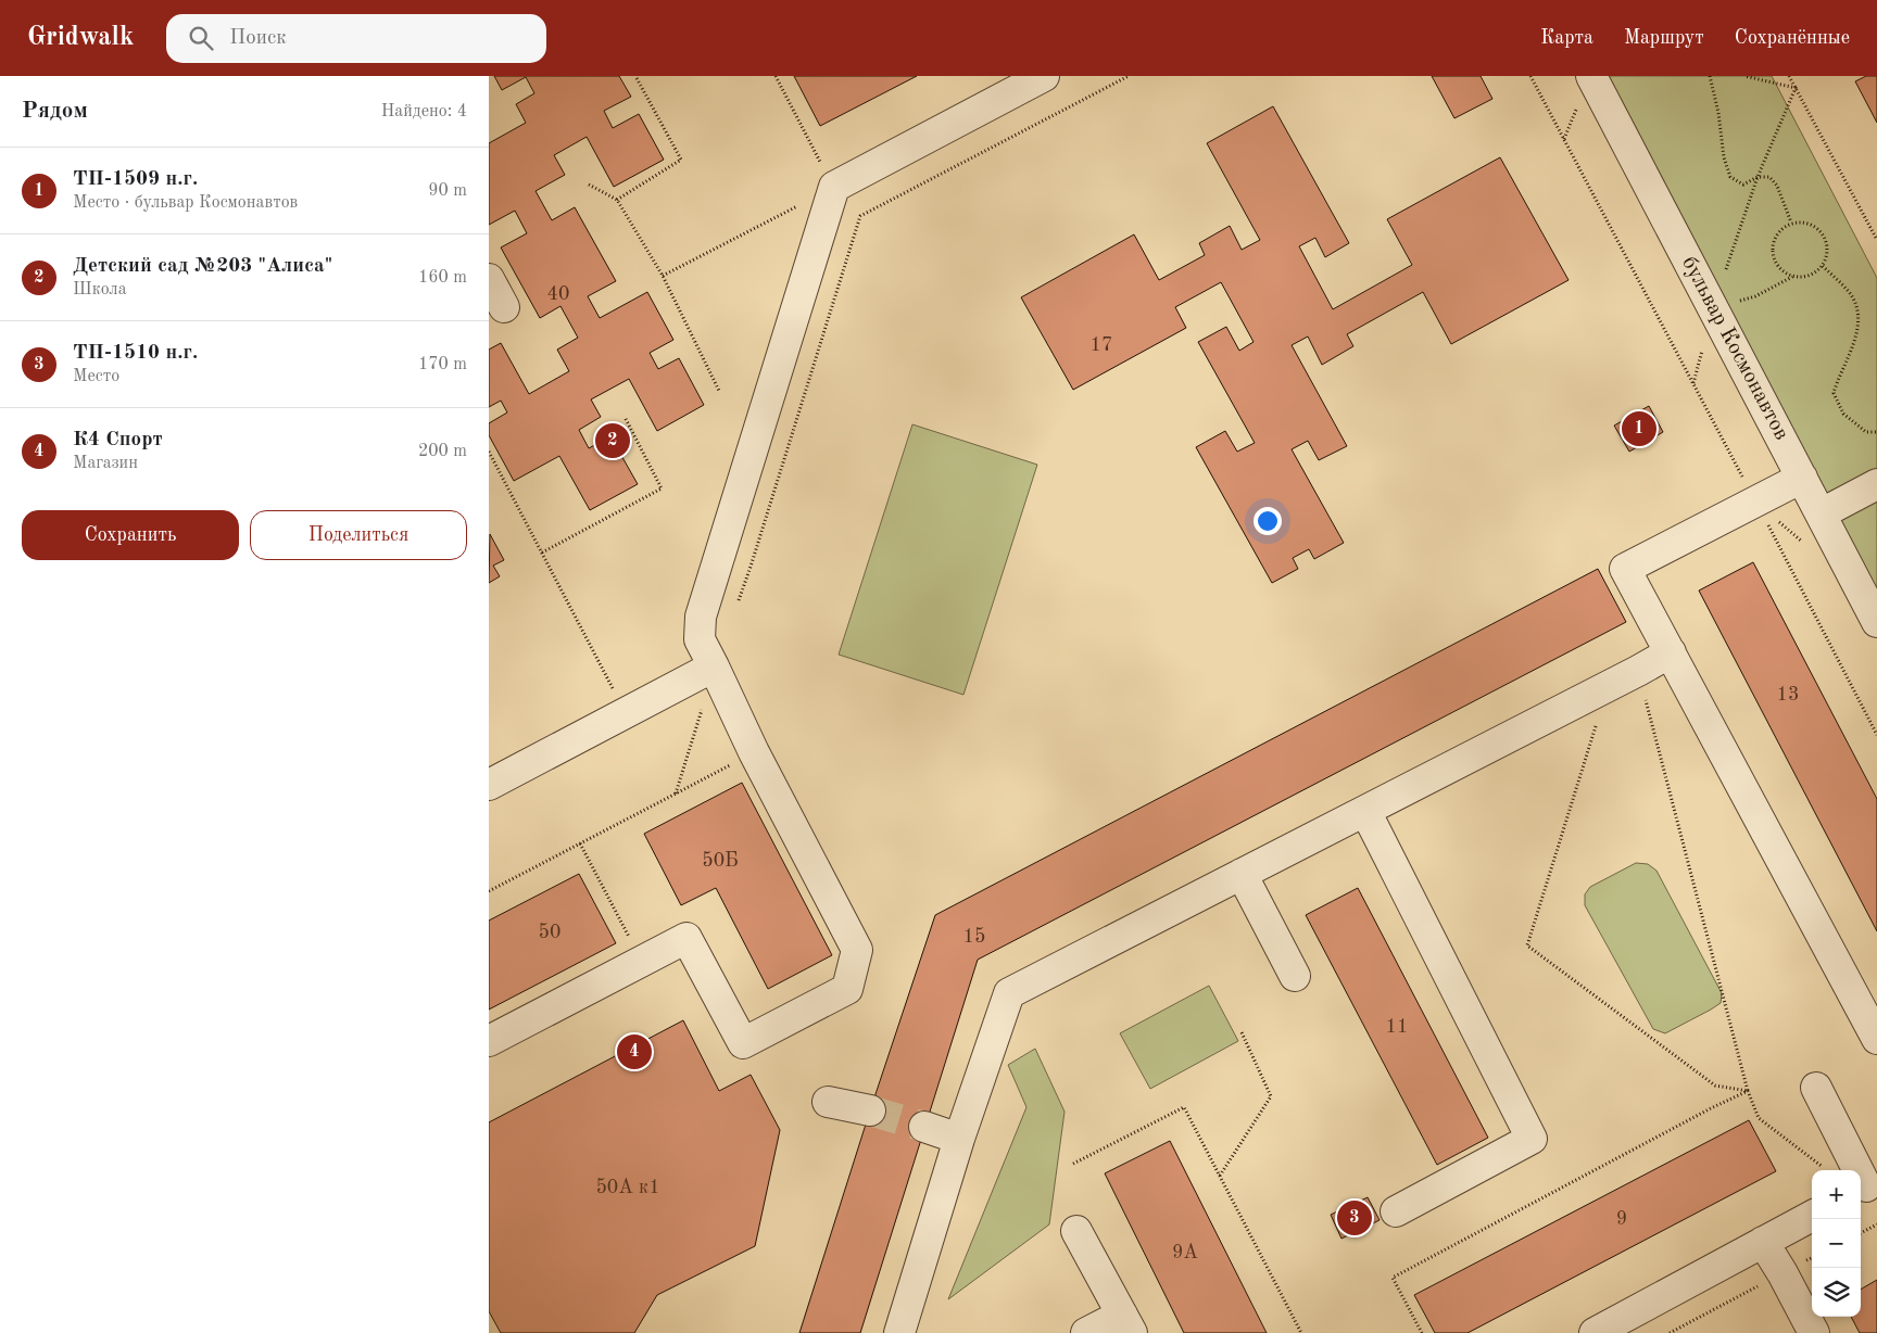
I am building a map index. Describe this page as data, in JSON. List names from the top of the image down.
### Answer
{
  "streets": {
    "street": ["бульвар Космонавтов"]
  },
  "house_numbers": [
    "40",
    "17",
    "13",
    "50Б",
    "50",
    "15",
    "11",
    "50А к1",
    "9",
    "9А"
  ],
  "page": {
    "header": "Gridwalk",
    "search": "Поиск",
    "nav": ["Карта", "Маршрут", "Сохранённые"],
    "heading": ["Рядом", "Найдено: 4"],
    "list": [
      {
        "mark": "1",
        "name": "ТП-1509 н.г.",
        "note": "Место · бульвар Космонавтов",
        "value": "90 m"
      },
      {
        "mark": "2",
        "name": "Детский сад №203 \"Алиса\"",
        "note": "Школа",
        "value": "160 m"
      },
      {
        "mark": "3",
        "name": "ТП-1510 н.г.",
        "note": "Место",
        "value": "170 m"
      },
      {
        "mark": "4",
        "name": "К4 Спорт",
        "note": "Магазин",
        "value": "200 m"
      }
    ],
    "pins": [
      "1",
      "2",
      "4",
      "3"
    ],
    "buttons": ["Сохранить", "Поделиться"],
    "map_buttons": ["+", "−"]
  }
}
